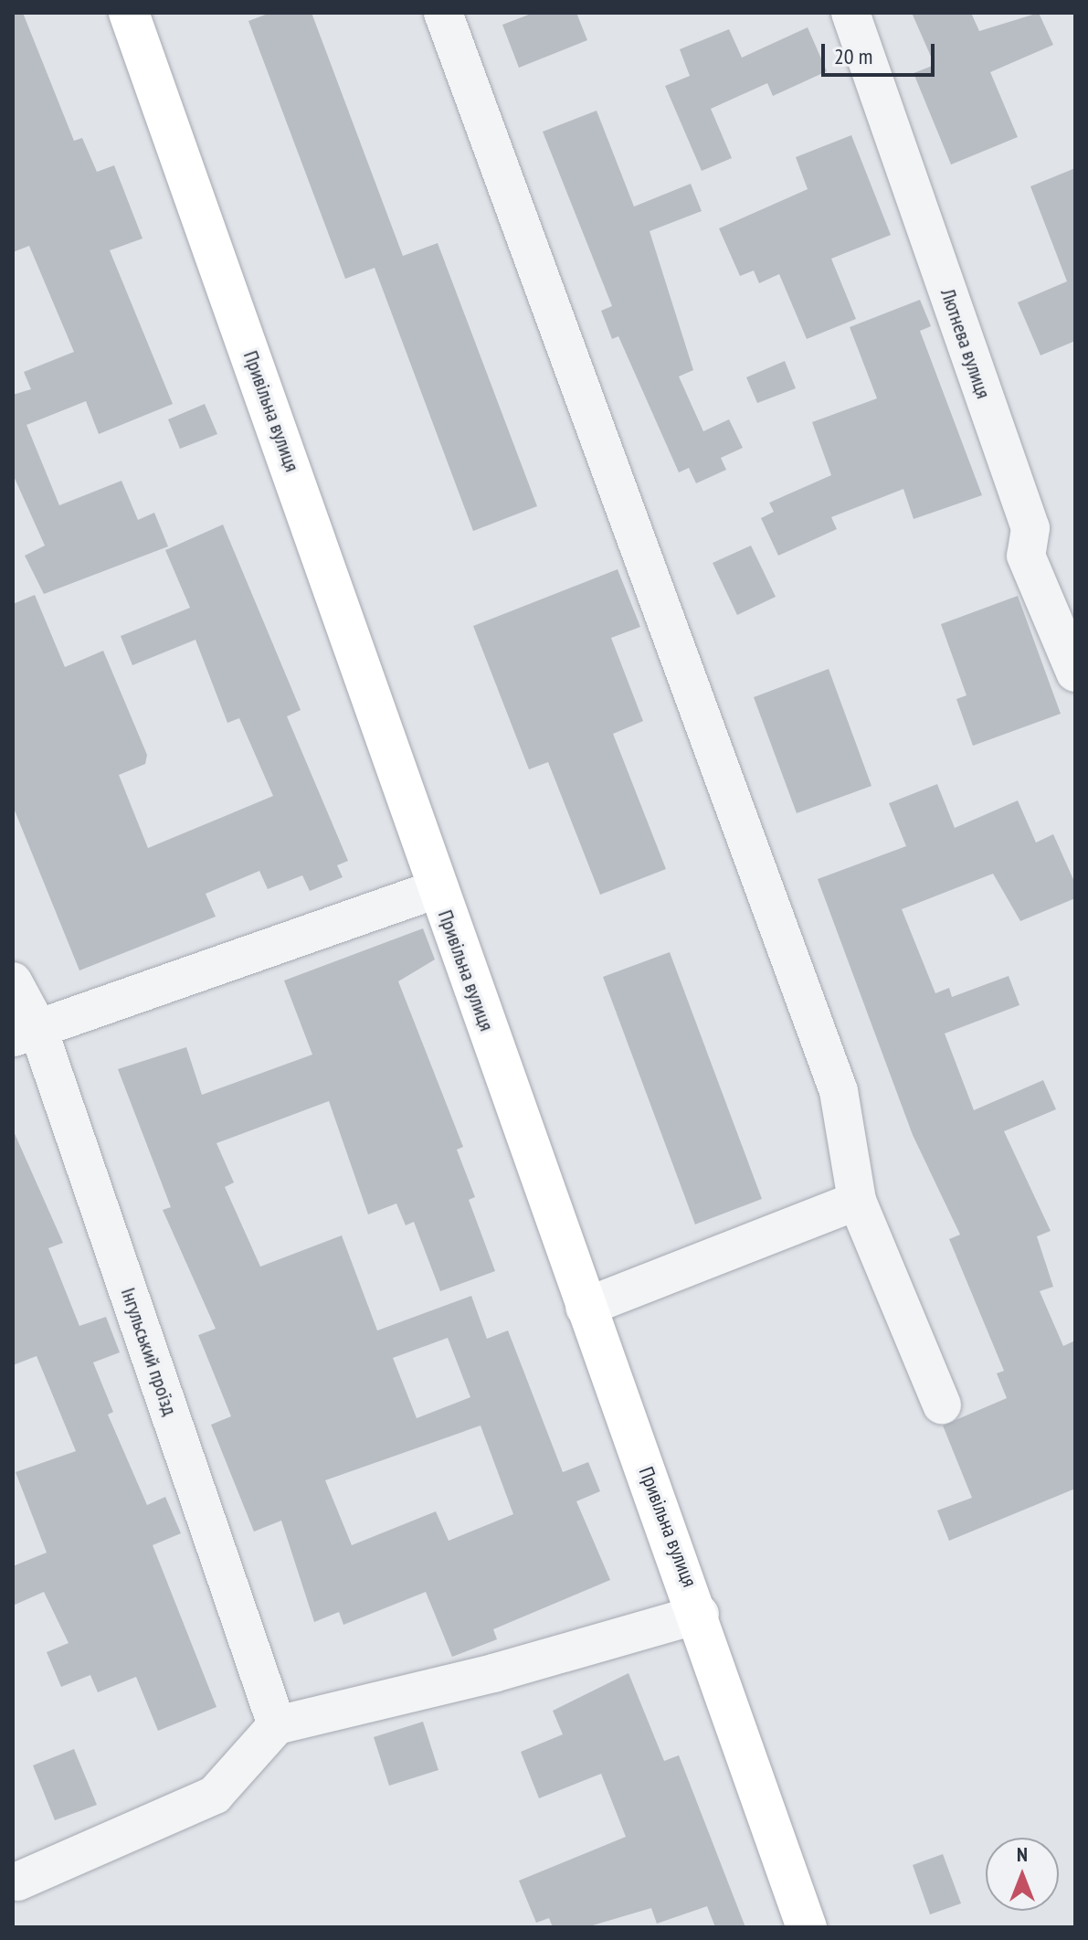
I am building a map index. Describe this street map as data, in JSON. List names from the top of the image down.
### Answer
{
  "streets": {
    "street": ["Лютнева вулиця", "Привільна вулиця", "Інгульський проїзд"]
  },
  "scale_bar": "20 m",
  "north": "top"
}
